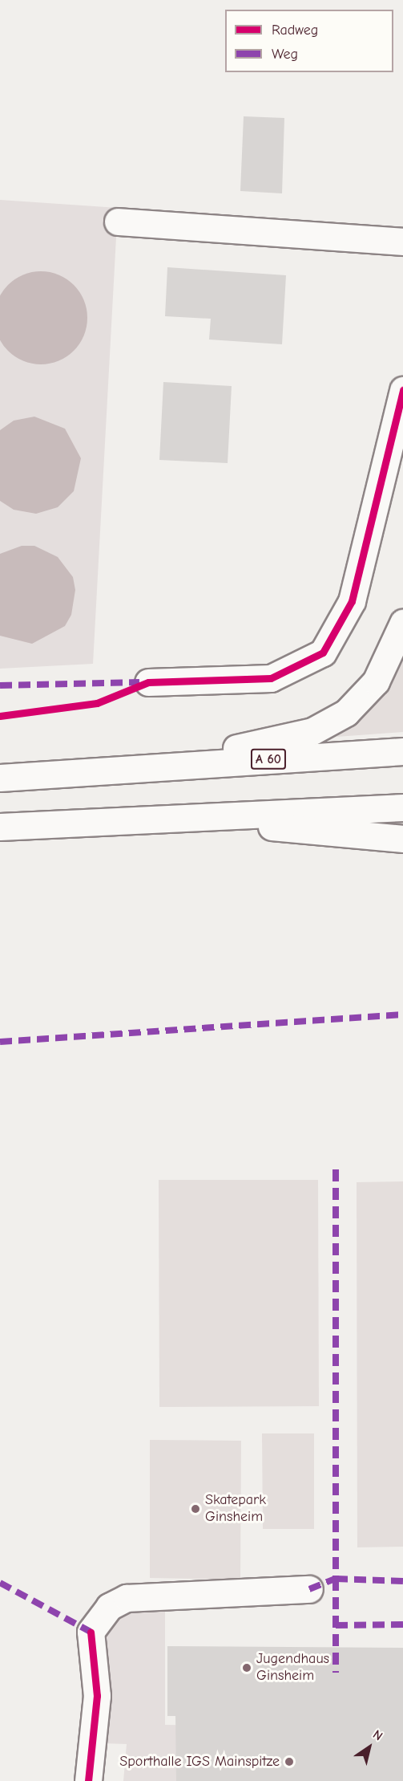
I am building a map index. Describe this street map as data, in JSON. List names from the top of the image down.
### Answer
{
  "streets": {
    "main road": ["A 60"]
  },
  "places": ["Skatepark Ginsheim", "Jugendhaus Ginsheim", "Sporthalle IGS Mainspitze"],
  "legend": ["Radweg", "Weg"],
  "north": "top right"
}
